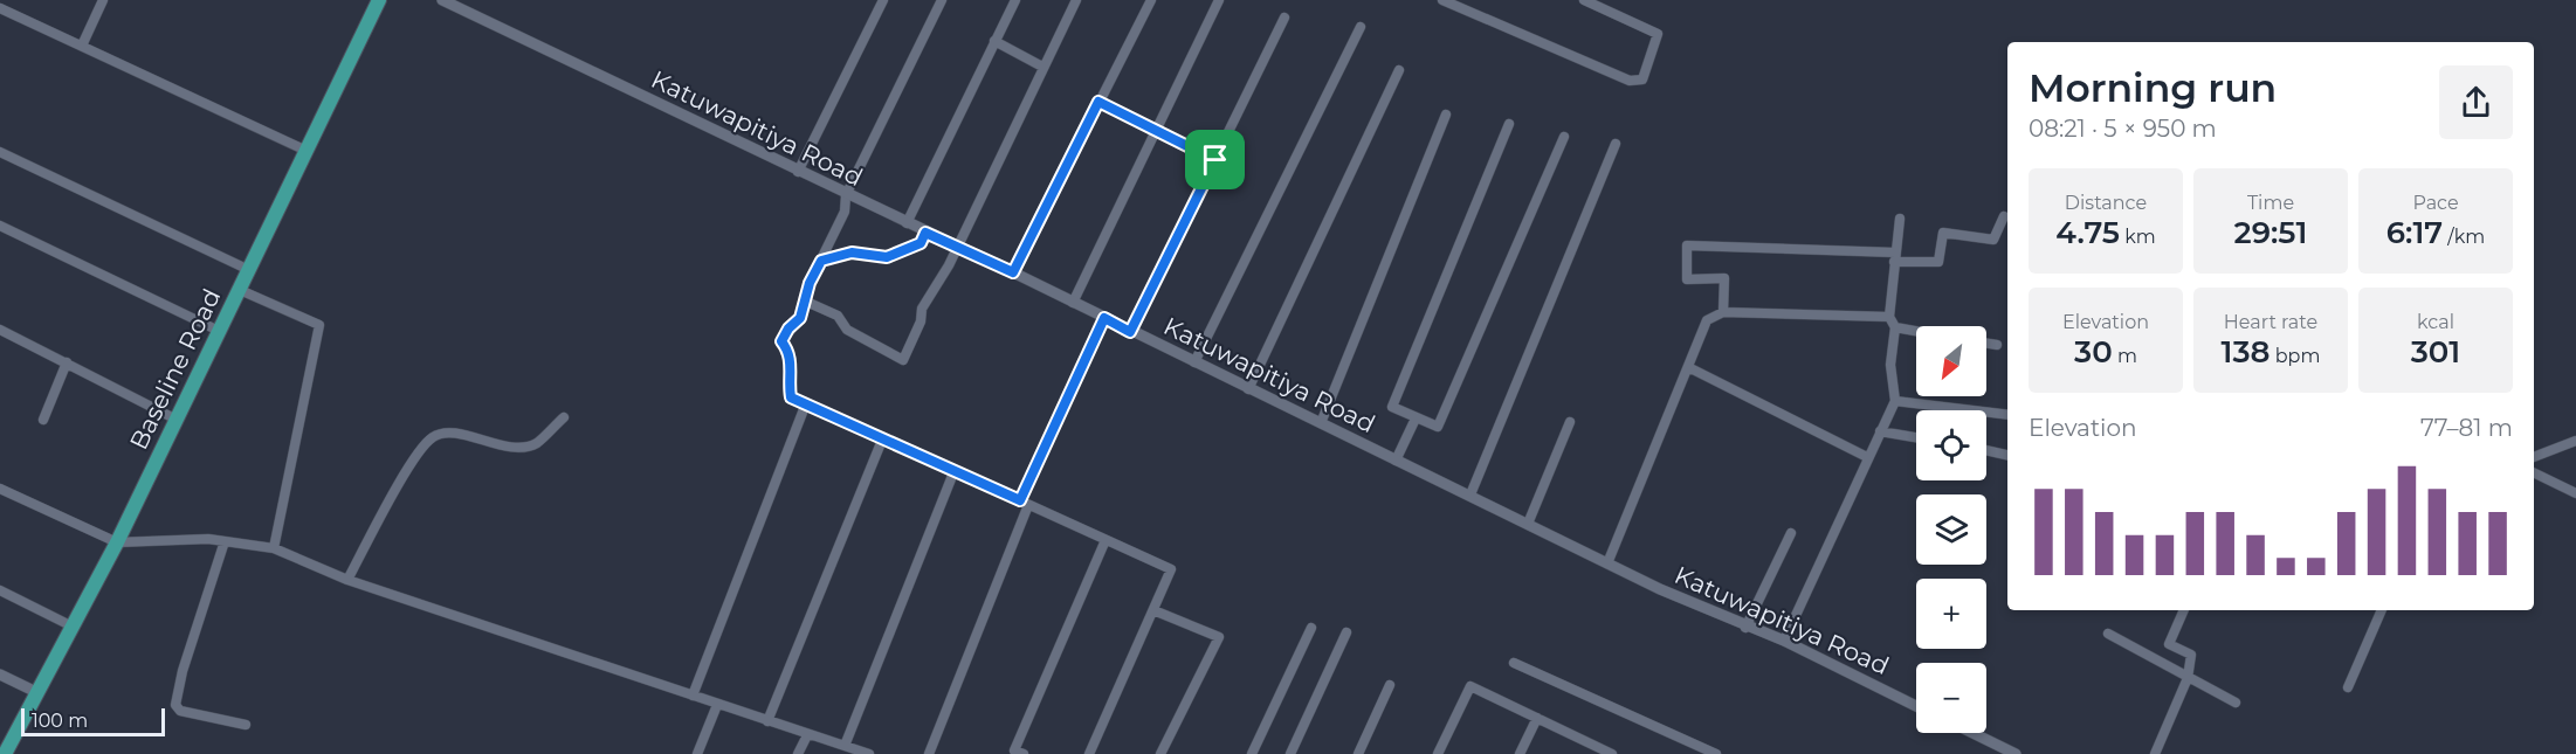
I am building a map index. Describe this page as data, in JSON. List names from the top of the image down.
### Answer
{
  "streets": {
    "main road": ["Baseline Road"],
    "street": ["Katuwapitiya Road"]
  },
  "scale_bar": "100 m",
  "north": "bottom left",
  "page": {
    "heading": ["Morning run", "08:21 · 5 × 950 m"],
    "stats": [
      ["Distance", "4.75 km"],
      ["Time", "29:51"],
      ["Pace", "6:17 /km"],
      ["Elevation", "30 m"],
      ["Heart rate", "138 bpm"],
      ["kcal", "301"]
    ],
    "map_buttons": ["+", "−"],
    "chart": ["Elevation", "77–81 m"],
    "scale": "100 m"
  }
}
